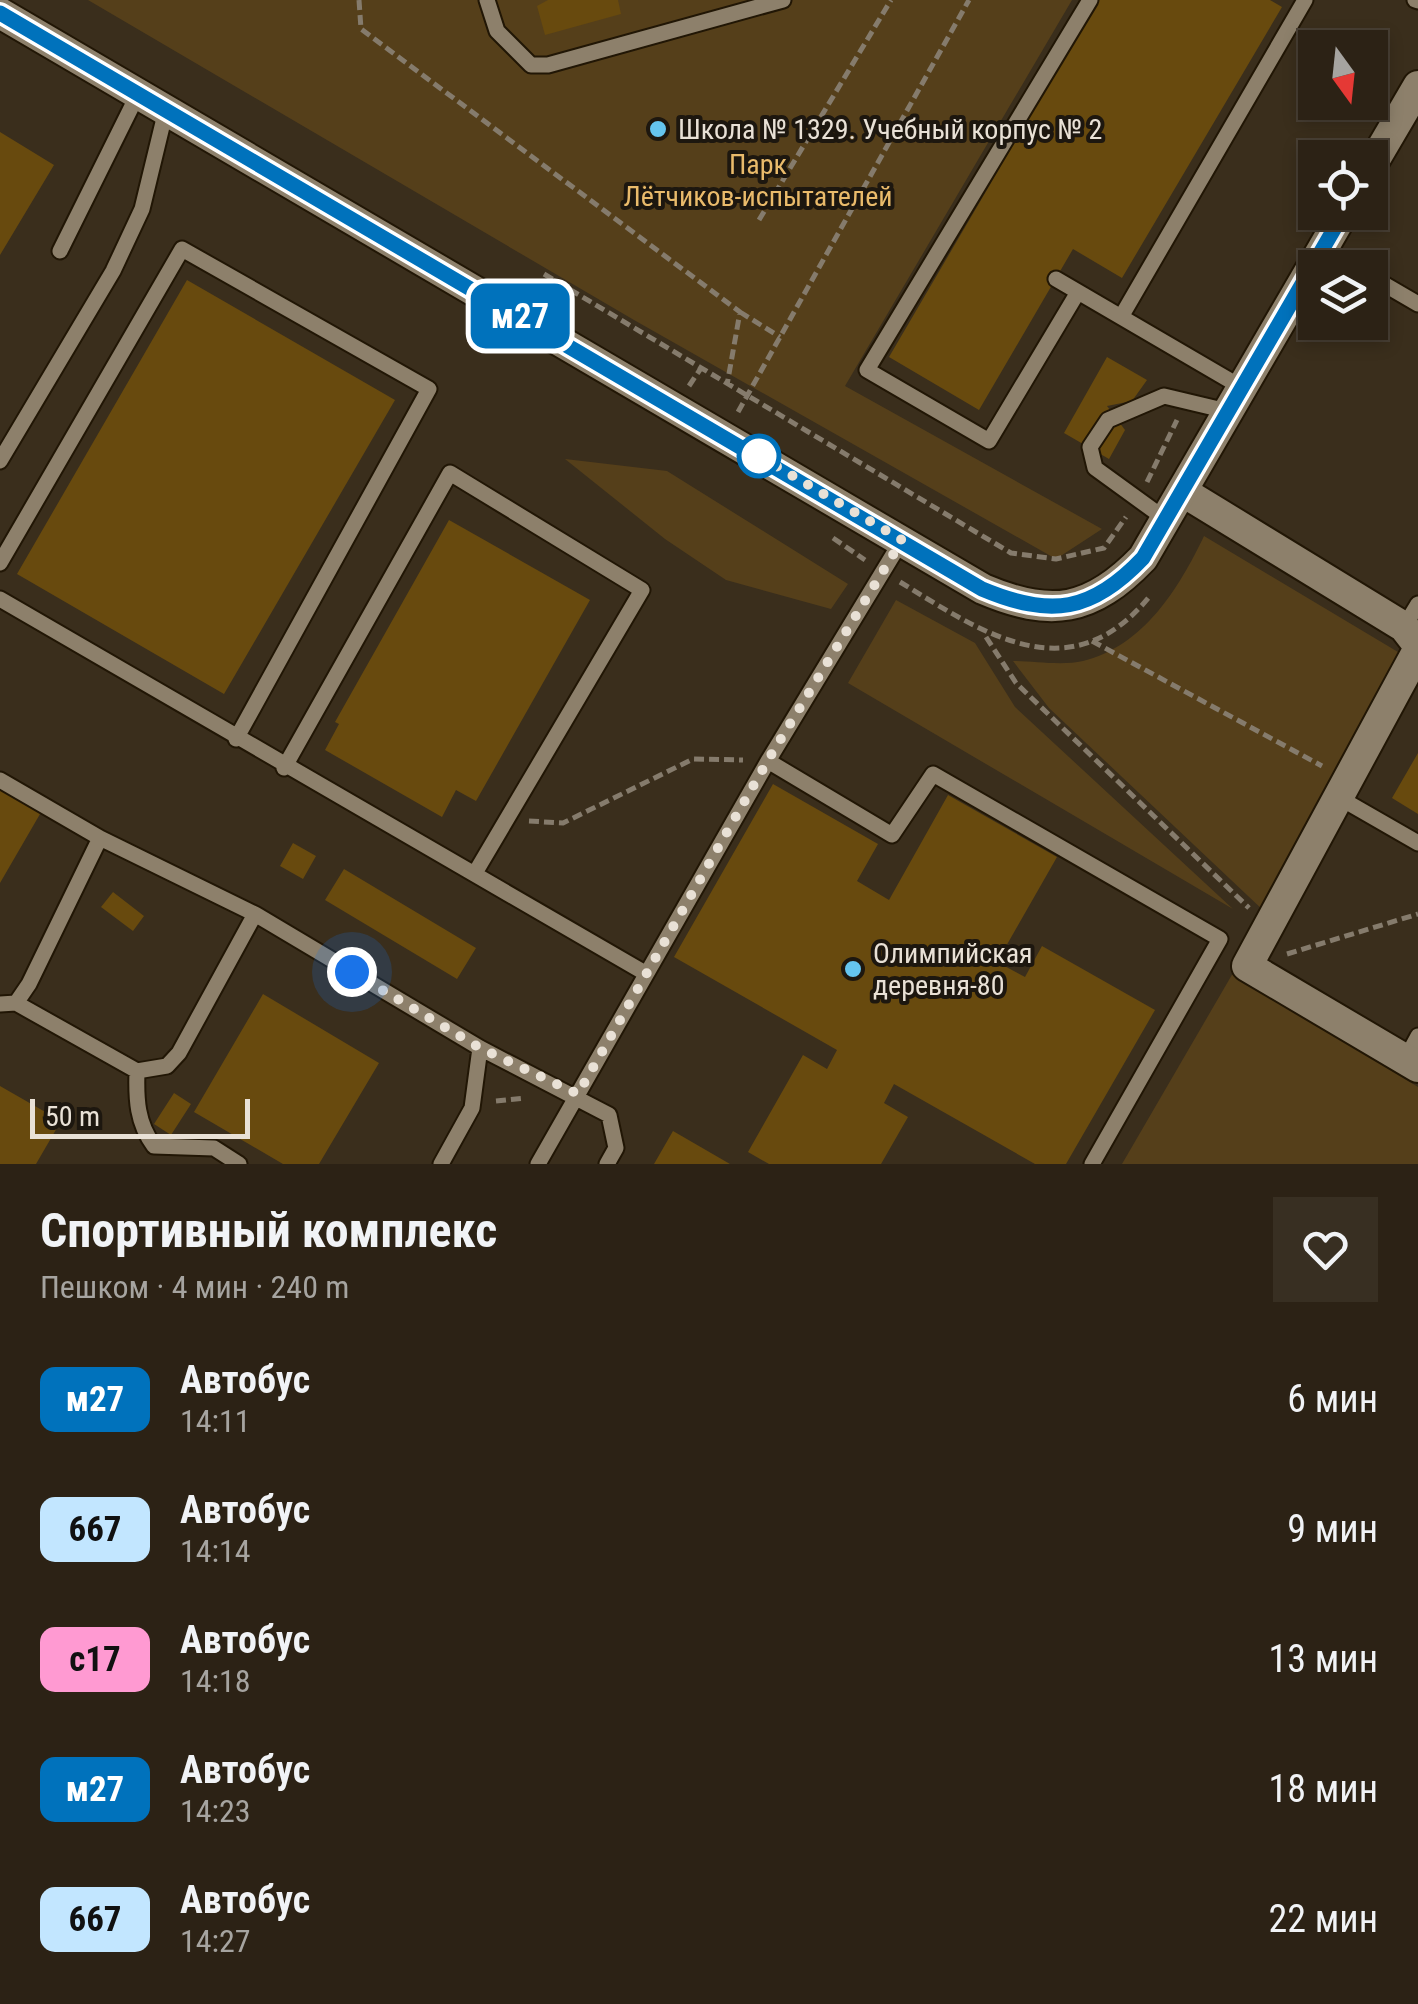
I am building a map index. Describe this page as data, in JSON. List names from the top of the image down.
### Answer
{
  "parks": ["Парк Лётчиков-испытателей"],
  "places": ["Школа № 1329. Учебный корпус № 2", "Олимпийская деревня-80"],
  "lines": ["bus line м27"],
  "scale_bar": "50 m",
  "north": "bottom",
  "page": {
    "on_map": "м27",
    "scale": "50 m",
    "heading": ["Спортивный комплекс", "Пешком · 4 мин · 240 m"],
    "list": [
      {
        "mark": "м27",
        "name": "Автобус",
        "note": "14:11",
        "value": "6 мин"
      },
      {
        "mark": "667",
        "name": "Автобус",
        "note": "14:14",
        "value": "9 мин"
      },
      {
        "mark": "с17",
        "name": "Автобус",
        "note": "14:18",
        "value": "13 мин"
      },
      {
        "mark": "м27",
        "name": "Автобус",
        "note": "14:23",
        "value": "18 мин"
      },
      {
        "mark": "667",
        "name": "Автобус",
        "note": "14:27",
        "value": "22 мин"
      }
    ]
  }
}
